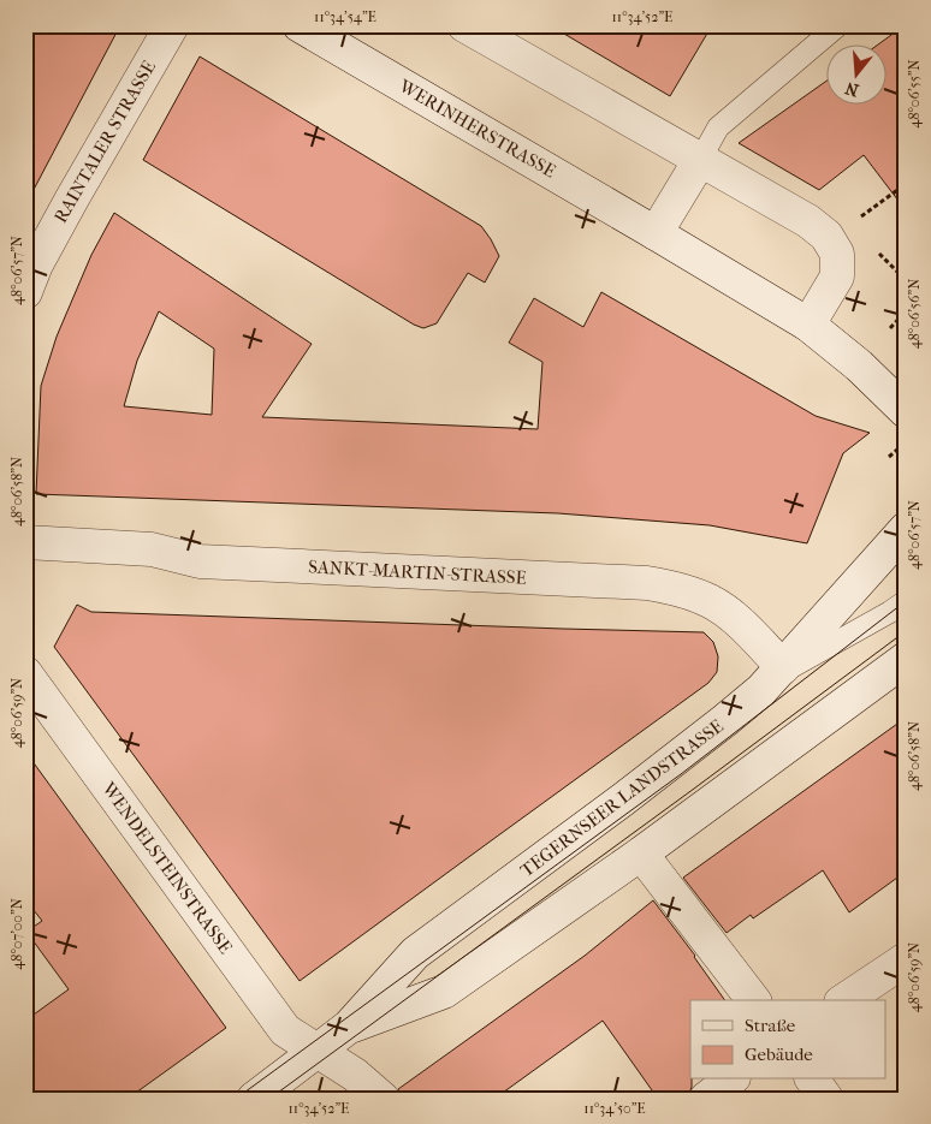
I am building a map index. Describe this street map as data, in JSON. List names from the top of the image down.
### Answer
{
  "streets": {
    "street": [
      "WERINHERSTRASSE",
      "RAINTALER STRASSE",
      "SANKT-MARTIN-STRASSE",
      "TEGERNSEER LANDSTRASSE",
      "WENDELSTEINSTRASSE"
    ]
  },
  "crossings": [
    ["SANKT-MARTIN-STRASSE", "TEGERNSEER LANDSTRASSE"],
    ["TEGERNSEER LANDSTRASSE", "WENDELSTEINSTRASSE"]
  ],
  "legend": ["Straße", "Gebäude"],
  "north": "bottom",
  "coordinates": [
    "11°34'54\"E",
    "11°34'52\"E",
    "48°06'55\"N",
    "48°06'57\"N",
    "48°06'56\"N",
    "48°06'58\"N",
    "48°06'59\"N",
    "48°07'00\"N",
    "11°34'50\"E"
  ]
}
